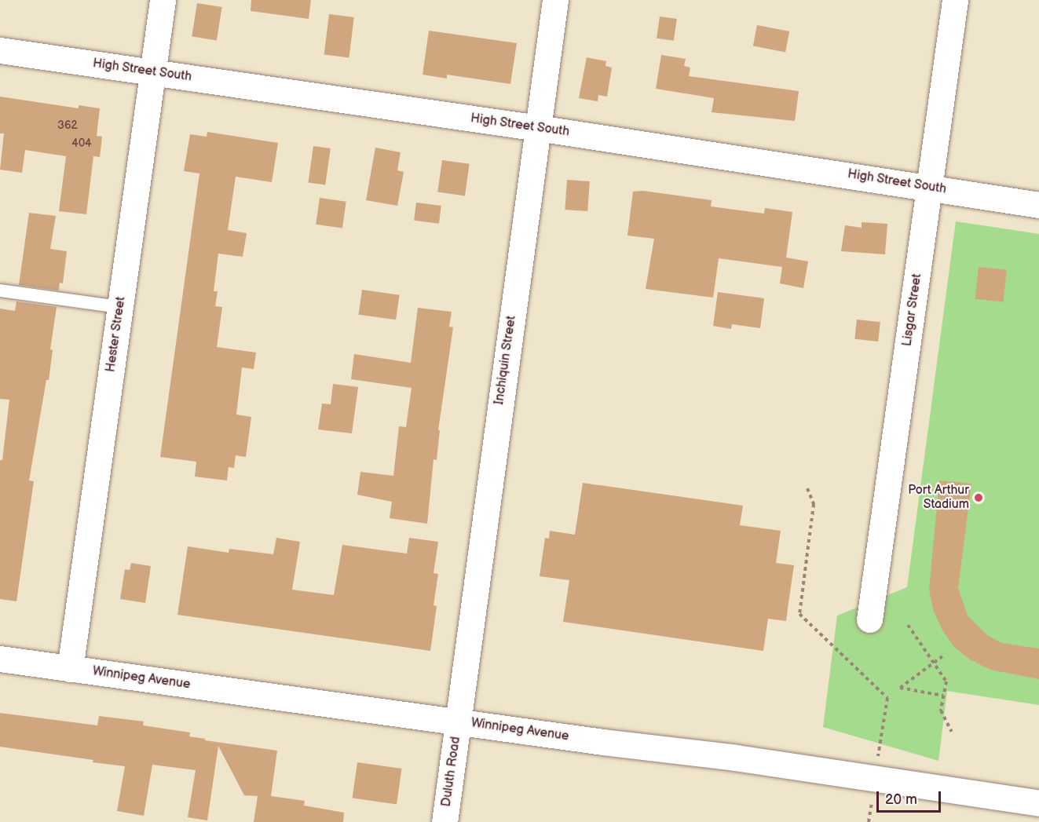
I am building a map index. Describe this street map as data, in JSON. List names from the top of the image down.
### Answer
{
  "streets": {
    "street": [
      "High Street South",
      "Lisgar Street",
      "Hester Street",
      "Inchiquin Street",
      "Winnipeg Avenue",
      "Duluth Road"
    ]
  },
  "crossings": [
    ["High Street South", "Lisgar Street"],
    ["High Street South", "Hester Street"],
    ["High Street South", "Inchiquin Street"],
    ["Hester Street", "Winnipeg Avenue"],
    ["Inchiquin Street", "Winnipeg Avenue"],
    ["Inchiquin Street", "Duluth Road"],
    ["Winnipeg Avenue", "Duluth Road"]
  ],
  "places": ["Port Arthur Stadium"],
  "house_numbers": ["362", "404"],
  "scale_bar": "20 m"
}
